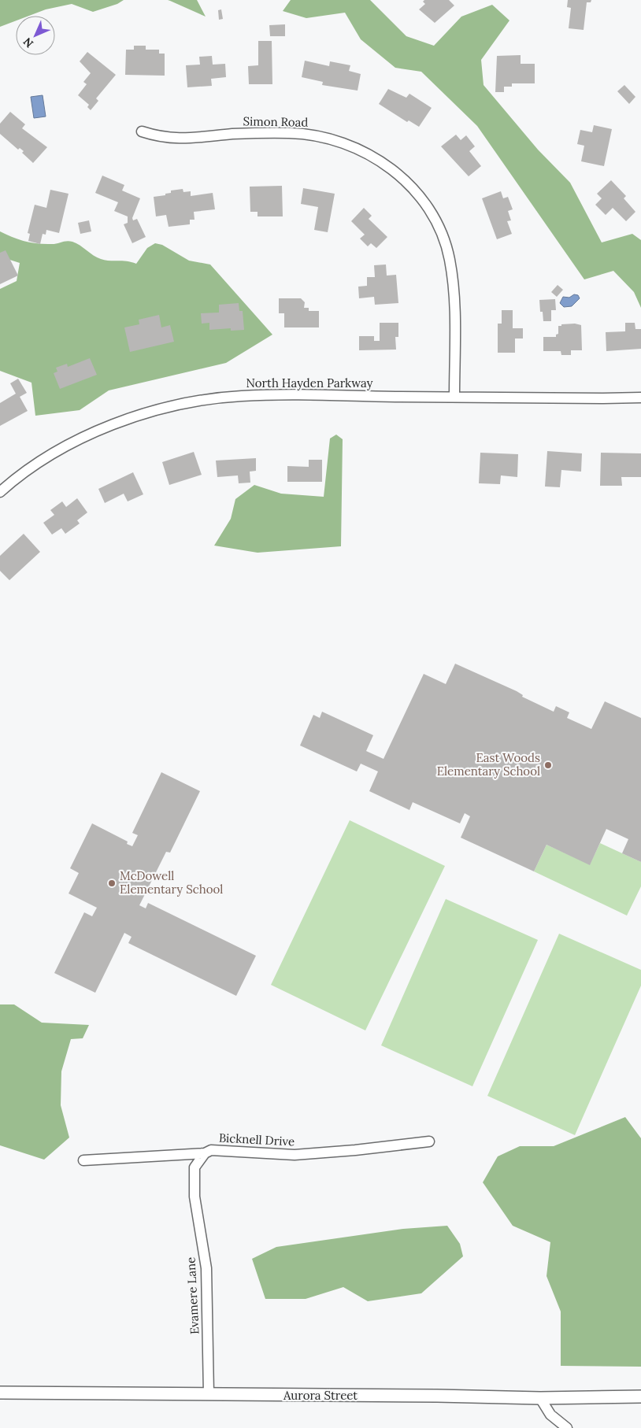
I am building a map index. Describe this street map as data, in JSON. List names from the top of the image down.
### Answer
{
  "streets": {
    "street": [
      "Simon Road",
      "North Hayden Parkway",
      "Bicknell Drive",
      "Evamere Lane",
      "Aurora Street"
    ]
  },
  "crossings": [
    ["Simon Road", "North Hayden Parkway"],
    ["Bicknell Drive", "Evamere Lane"],
    ["Evamere Lane", "Aurora Street"]
  ],
  "places": ["East Woods Elementary School", "McDowell Elementary School"],
  "north": "bottom left"
}
